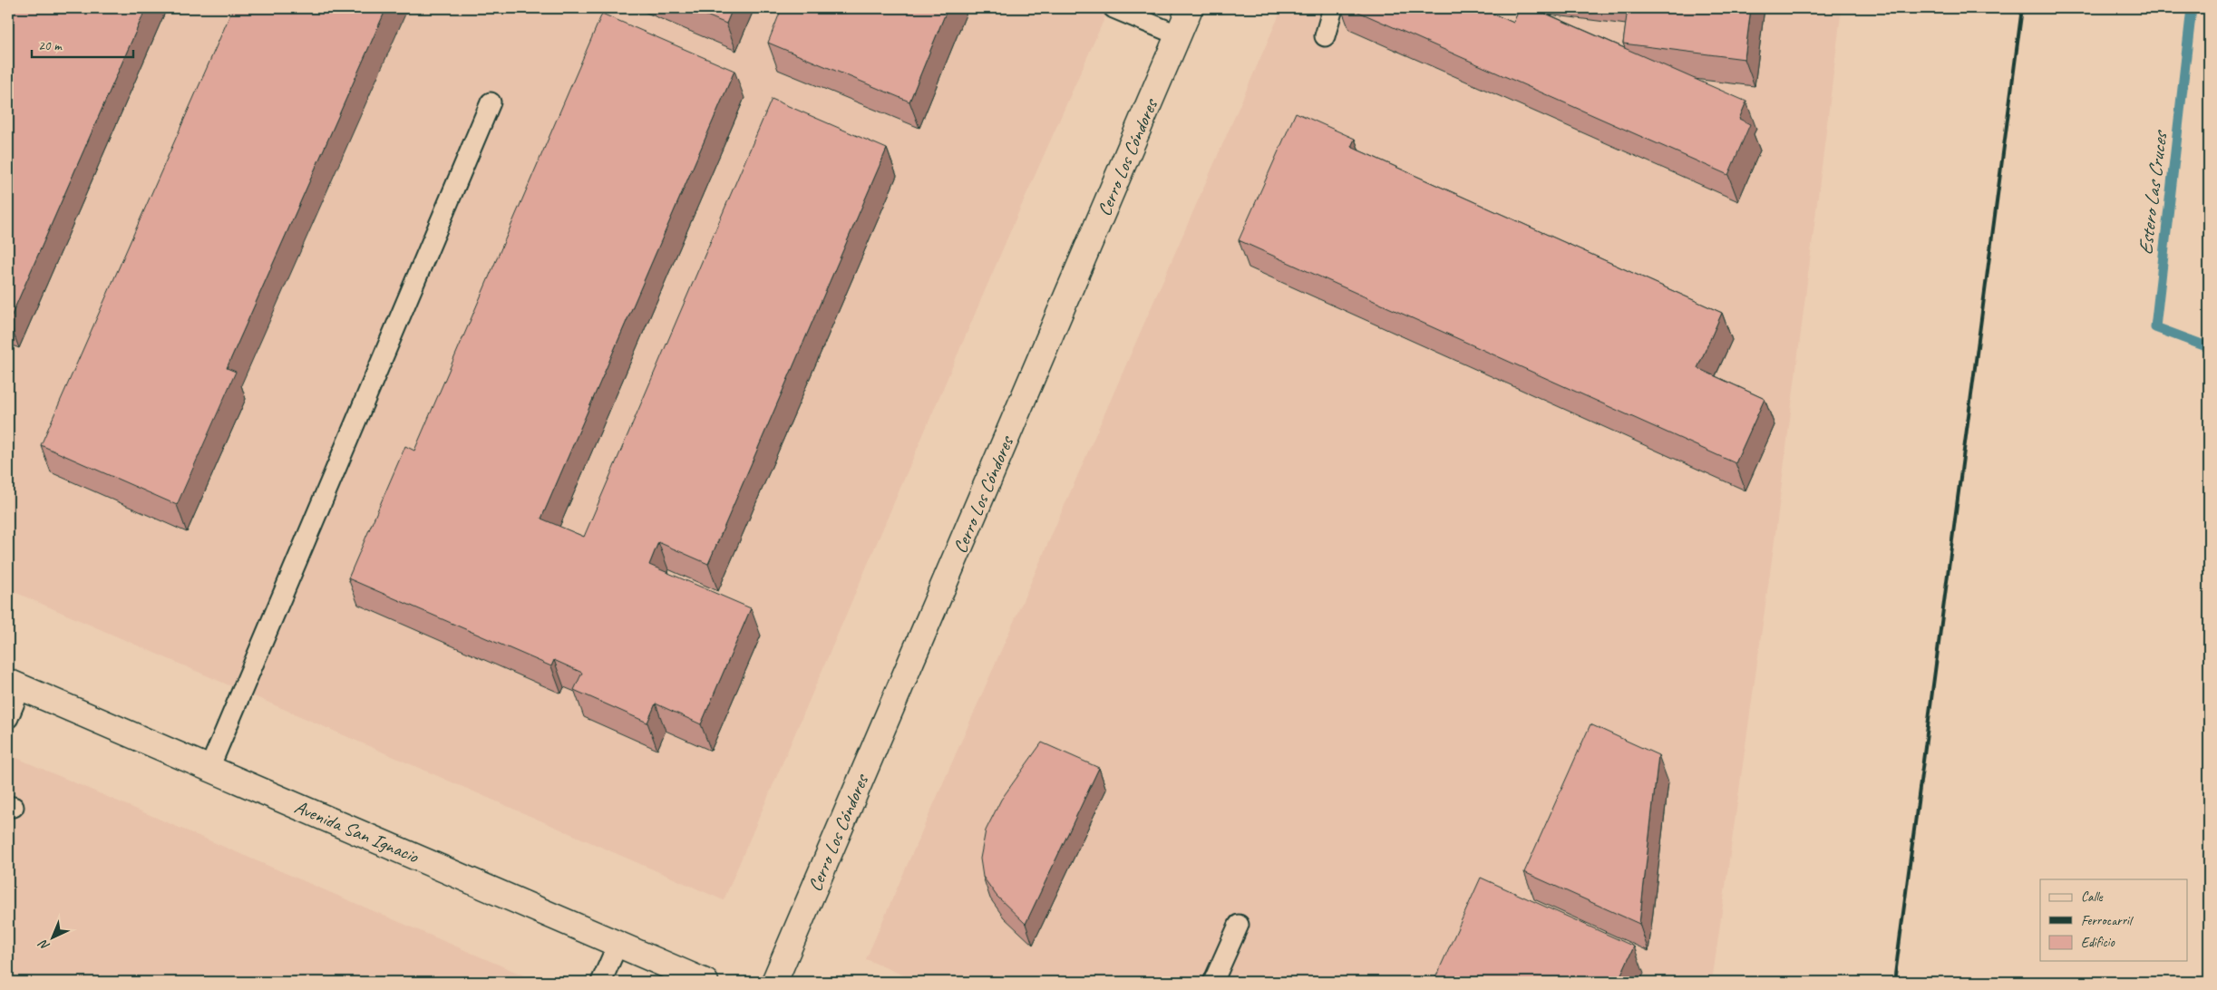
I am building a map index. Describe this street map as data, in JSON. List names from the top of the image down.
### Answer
{
  "streets": {
    "street": ["Cerro Los Cóndores", "Avenida San Ignacio"]
  },
  "water": ["Estero Las Cruces"],
  "legend": ["Calle", "Ferrocarril", "Edificio"],
  "scale_bar": "20 m",
  "north": "bottom left"
}
